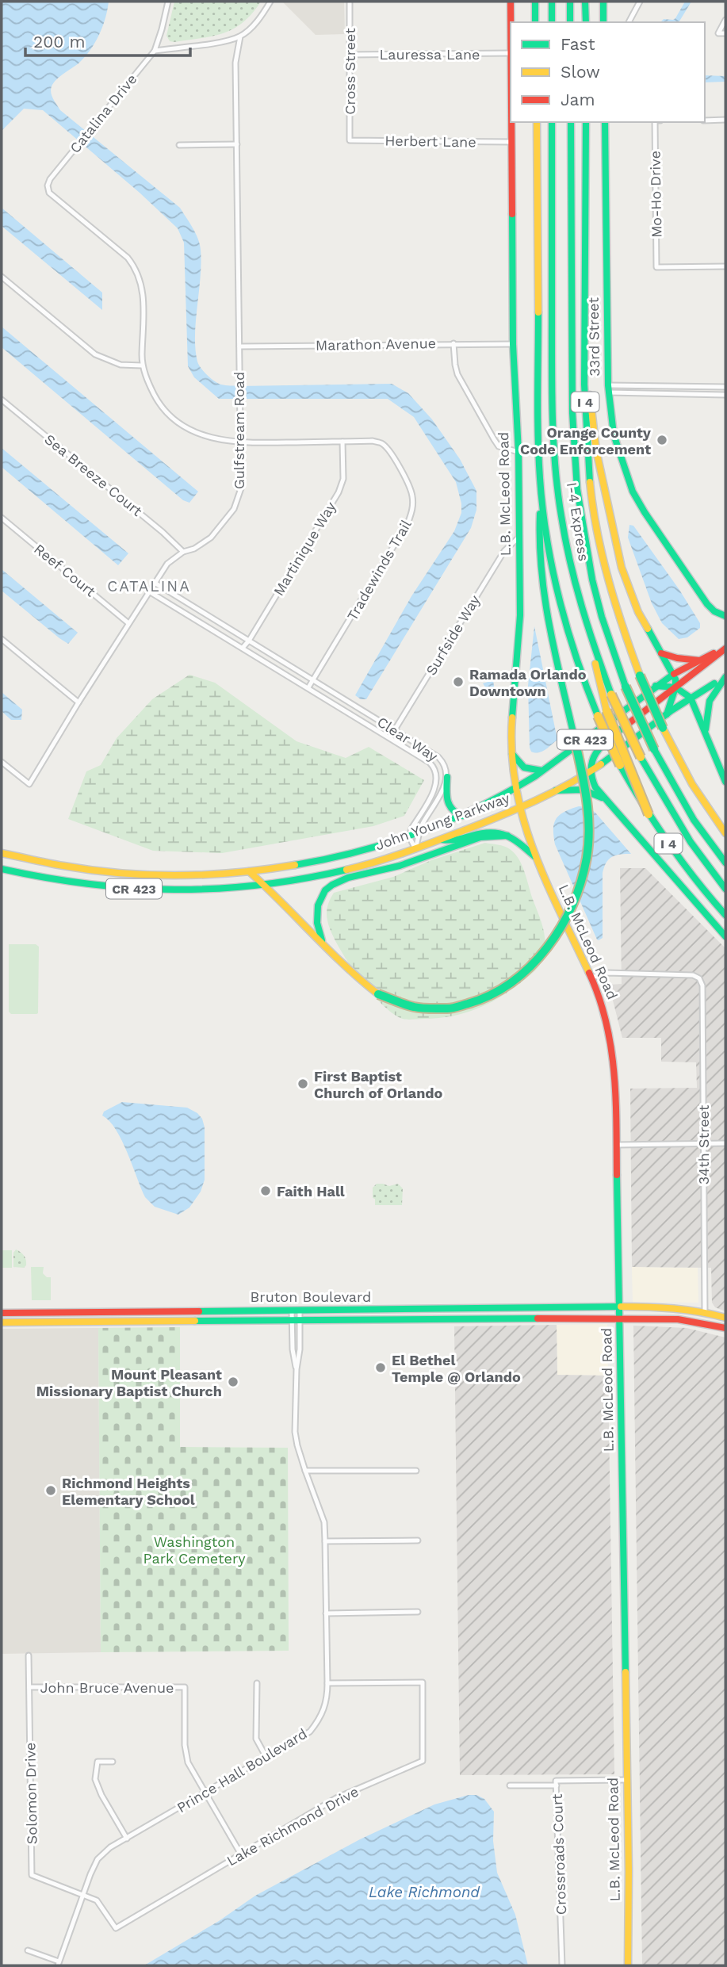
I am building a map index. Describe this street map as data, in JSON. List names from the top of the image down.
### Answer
{
  "streets": {
    "main road": [
      "33rd Street",
      "I 4",
      "L.B. McLeod Road",
      "I-4 Express",
      "CR 423",
      "John Young Parkway",
      "Bruton Boulevard"
    ],
    "street": [
      "Lauressa Lane",
      "Cross Street",
      "Catalina Drive",
      "Herbert Lane",
      "Mo-Ho Drive",
      "Marathon Avenue",
      "Gulfstream Road",
      "Sea Breeze Court",
      "Martinique Way",
      "Reef Court",
      "Tradewinds Trail",
      "Surfside Way",
      "Clear Way",
      "34th Street",
      "John Bruce Avenue",
      "Prince Hall Boulevard",
      "Solomon Drive",
      "Lake Richmond Drive",
      "Crossroads Court"
    ]
  },
  "crossings": [
    ["Lauressa Lane", "Cross Street"],
    ["Lauressa Lane", "L.B. McLeod Road"],
    ["Cross Street", "Herbert Lane"],
    ["Catalina Drive", "Tradewinds Trail"],
    ["Herbert Lane", "L.B. McLeod Road"],
    ["Marathon Avenue", "Gulfstream Road"],
    ["Marathon Avenue", "L.B. McLeod Road"],
    ["Gulfstream Road", "Sea Breeze Court"],
    ["Gulfstream Road", "Reef Court"],
    ["Gulfstream Road", "Tradewinds Trail"],
    ["Gulfstream Road", "Clear Way"],
    ["L.B. McLeod Road", "Surfside Way"],
    ["L.B. McLeod Road", "John Young Parkway"],
    ["L.B. McLeod Road", "34th Street"],
    ["L.B. McLeod Road", "Bruton Boulevard"],
    ["L.B. McLeod Road", "Crossroads Court"],
    ["Martinique Way", "Tradewinds Trail"],
    ["Martinique Way", "Clear Way"],
    ["Tradewinds Trail", "Clear Way"],
    ["Surfside Way", "Clear Way"],
    ["Clear Way", "John Young Parkway"],
    ["34th Street", "Bruton Boulevard"],
    ["Bruton Boulevard", "Prince Hall Boulevard"],
    ["John Bruce Avenue", "Prince Hall Boulevard"],
    ["John Bruce Avenue", "Solomon Drive"],
    ["Prince Hall Boulevard", "Solomon Drive"],
    ["Prince Hall Boulevard", "Lake Richmond Drive"],
    ["Solomon Drive", "Lake Richmond Drive"]
  ],
  "districts": ["CATALINA"],
  "water": ["Lake Richmond"],
  "parks": ["Washington Park Cemetery"],
  "places": [
    "Orange County Code Enforcement",
    "Ramada Orlando Downtown",
    "First Baptist Church of Orlando",
    "Faith Hall",
    "El Bethel Temple @ Orlando",
    "Mount Pleasant Missionary Baptist Church",
    "Richmond Heights Elementary School"
  ],
  "legend": ["Fast", "Slow", "Jam"],
  "scale_bar": "200 m"
}
